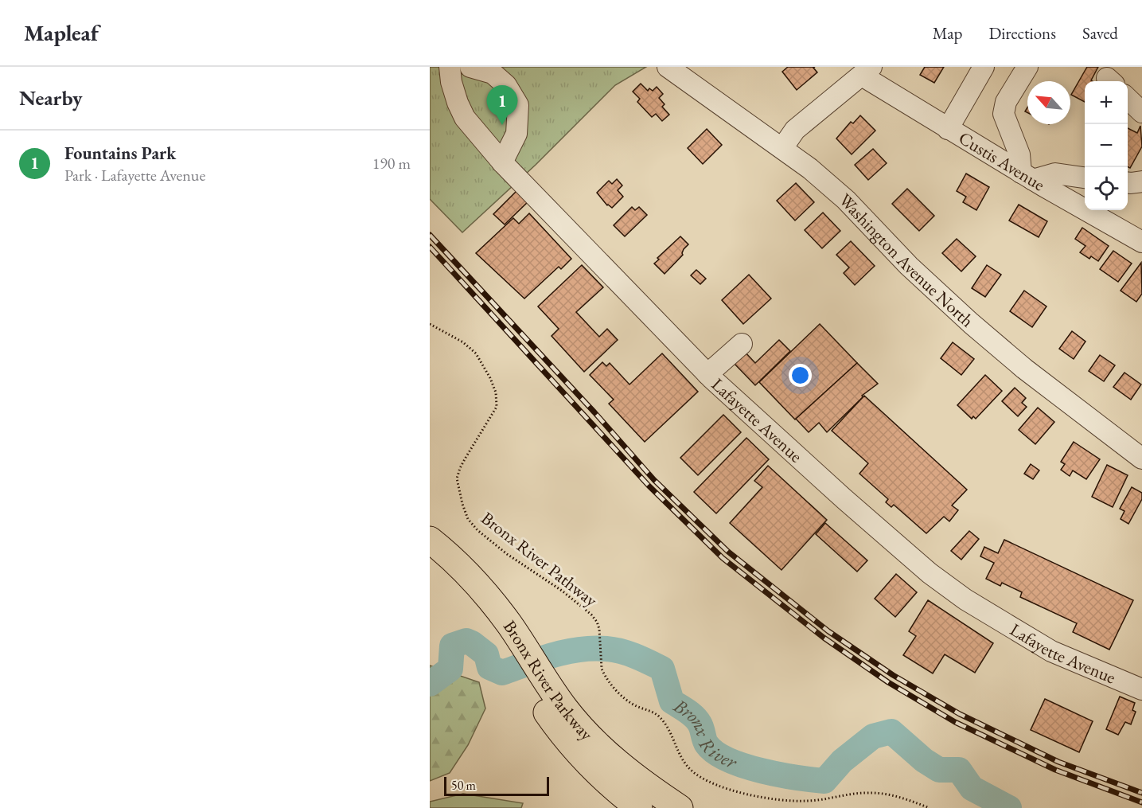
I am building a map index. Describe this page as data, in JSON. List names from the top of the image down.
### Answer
{
  "streets": {
    "highway": ["Bronx River Parkway"],
    "street": ["Custis Avenue", "Washington Avenue North", "Lafayette Avenue"],
    "path": ["Bronx River Pathway"]
  },
  "water": ["Bronx River"],
  "scale_bar": "50 m",
  "north": "top left",
  "page": {
    "header": "Mapleaf",
    "nav": ["Map", "Directions", "Saved"],
    "heading": "Nearby",
    "map_buttons": ["+", "−"],
    "pins": "1",
    "list": [
      {
        "mark": "1",
        "name": "Fountains Park",
        "note": "Park · Lafayette Avenue",
        "value": "190 m"
      }
    ],
    "scale": "50 m"
  }
}
